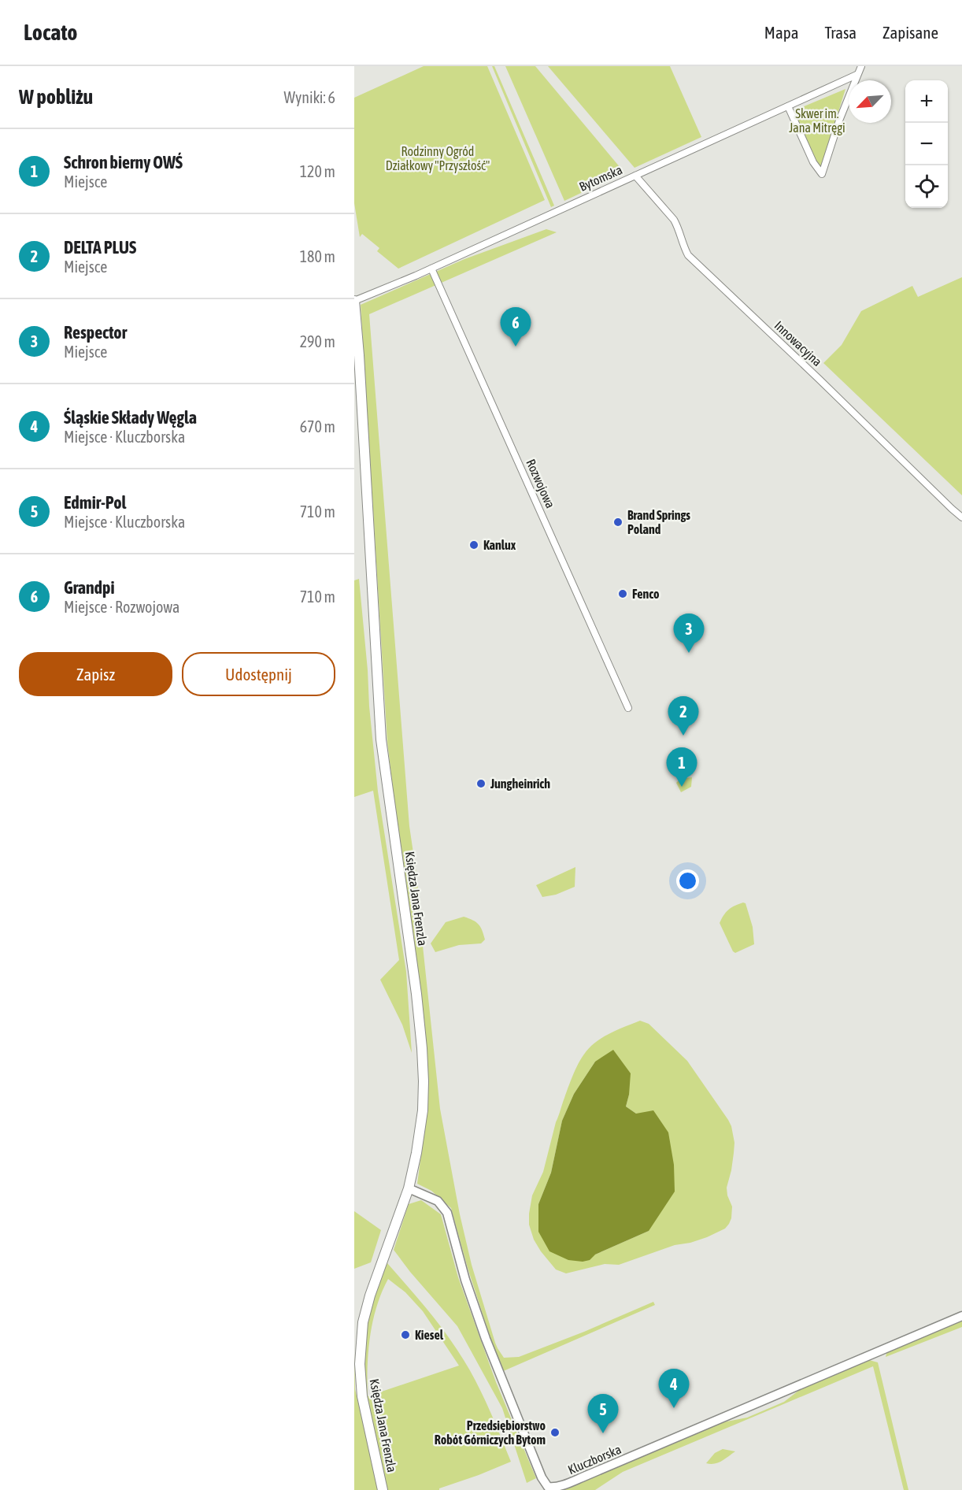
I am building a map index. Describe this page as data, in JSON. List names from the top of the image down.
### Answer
{
  "streets": {
    "main road": ["Księdza Jana Frenzla"],
    "street": [
      "Bytomska",
      "Innowacyjna",
      "Rozwojowa",
      "Kluczborska"
    ]
  },
  "crossings": [
    ["Bytomska", "Innowacyjna"],
    ["Bytomska", "Rozwojowa"],
    ["Bytomska", "Księdza Jana Frenzla"],
    ["Księdza Jana Frenzla", "Kluczborska"]
  ],
  "parks": ["Skwer im. Jana Mitręgi", "Rodzinny Ogród Działkowy \"Przyszłość\""],
  "places": [
    "Brand Springs Poland",
    "Kanlux",
    "Fenco",
    "Jungheinrich",
    "Kiesel",
    "Przedsiębiorstwo Robót Górniczych Bytom"
  ],
  "north": "bottom left",
  "page": {
    "header": "Locato",
    "nav": ["Mapa", "Trasa", "Zapisane"],
    "heading": ["W pobliżu", "Wyniki: 6"],
    "map_buttons": ["+", "−"],
    "list": [
      {
        "mark": "1",
        "name": "Schron bierny OWŚ",
        "note": "Miejsce",
        "value": "120 m"
      },
      {
        "mark": "2",
        "name": "DELTA PLUS",
        "note": "Miejsce",
        "value": "180 m"
      },
      {
        "mark": "3",
        "name": "Respector",
        "note": "Miejsce",
        "value": "290 m"
      },
      {
        "mark": "4",
        "name": "Śląskie Składy Węgla",
        "note": "Miejsce · Kluczborska",
        "value": "670 m"
      },
      {
        "mark": "5",
        "name": "Edmir-Pol",
        "note": "Miejsce · Kluczborska",
        "value": "710 m"
      },
      {
        "mark": "6",
        "name": "Grandpi",
        "note": "Miejsce · Rozwojowa",
        "value": "710 m"
      }
    ],
    "pins": [
      "6",
      "3",
      "2",
      "1",
      "4",
      "5"
    ],
    "buttons": ["Zapisz", "Udostępnij"]
  }
}
